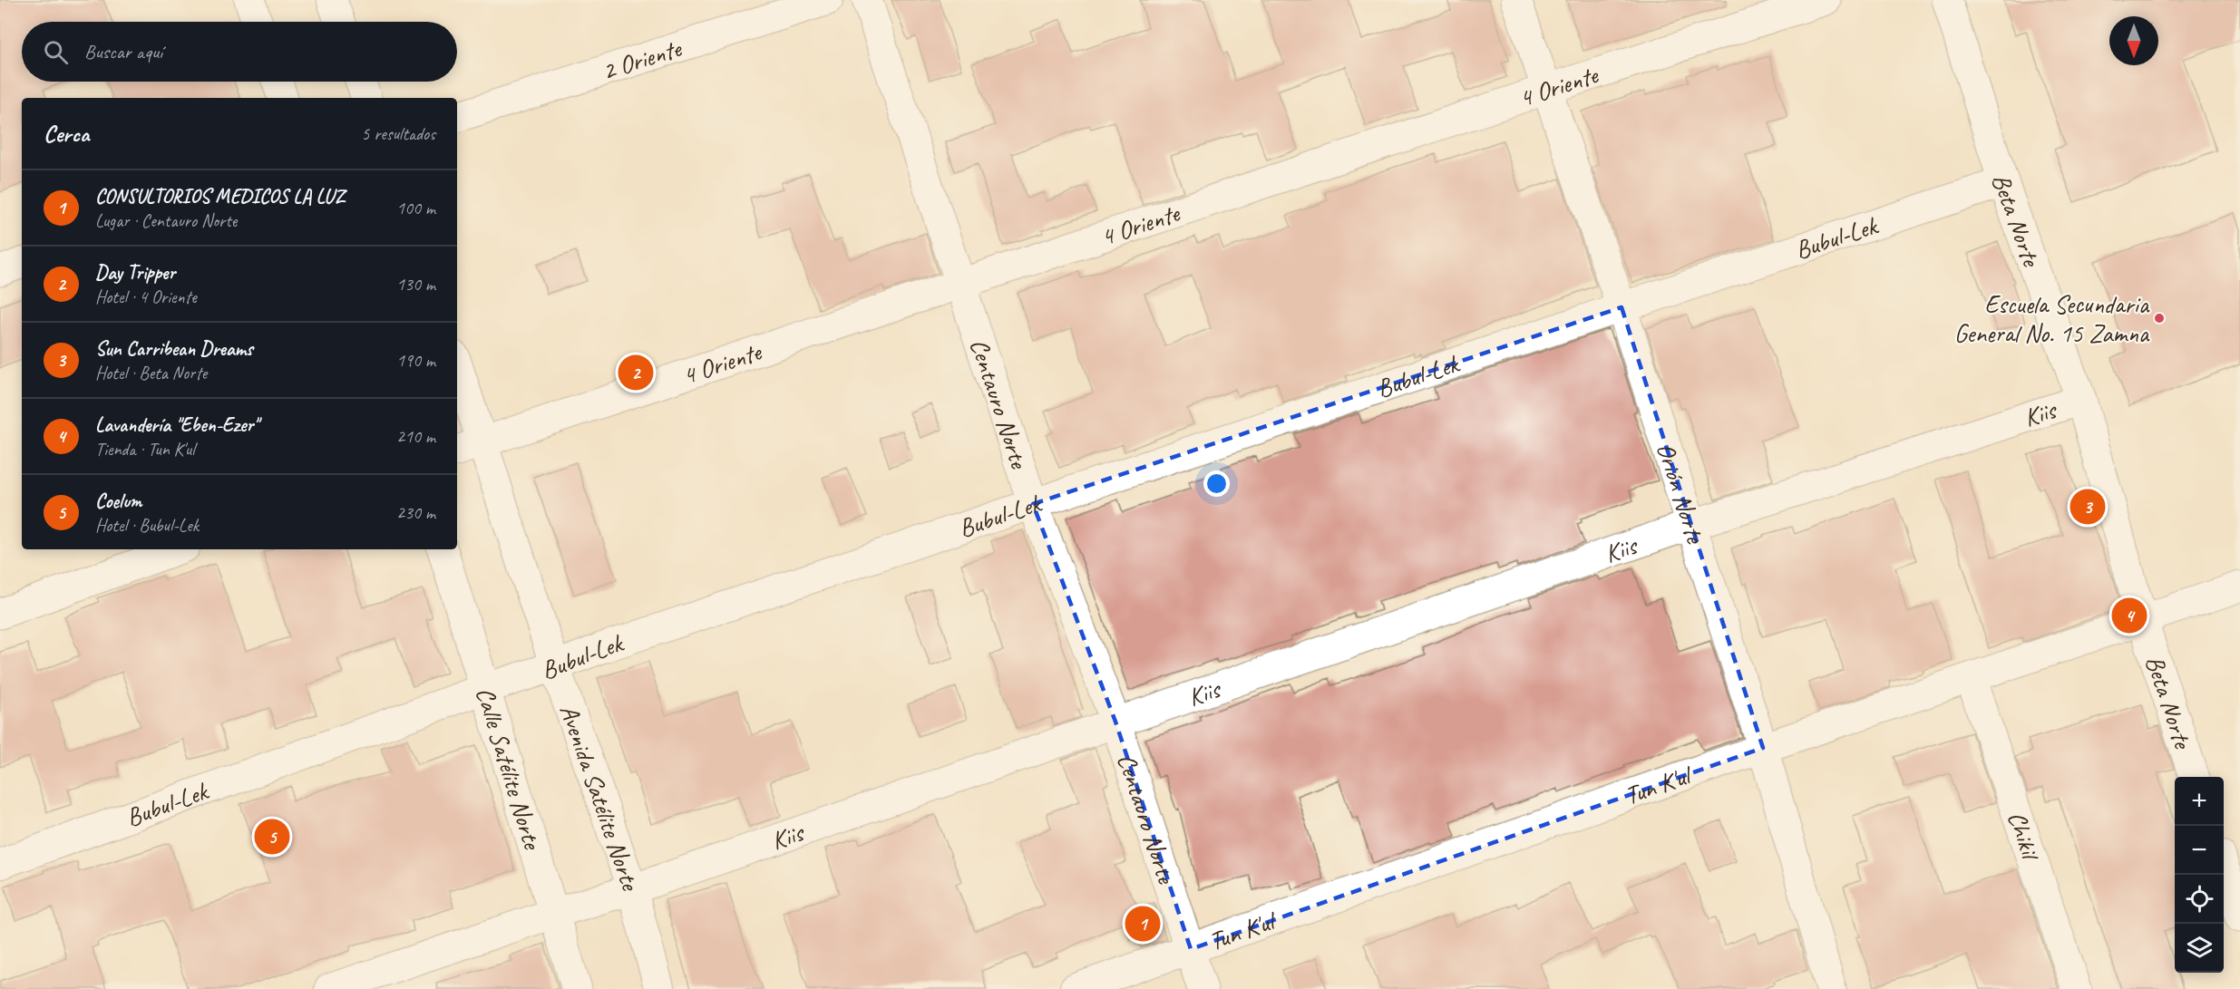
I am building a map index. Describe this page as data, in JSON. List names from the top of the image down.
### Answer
{
  "streets": {
    "street": [
      "2 Oriente",
      "4 Oriente",
      "Beta Norte",
      "Bubul-Lek",
      "Centauro Norte",
      "Kiis",
      "Orión Norte",
      "Calle Satélite Norte",
      "Tun K'ul",
      "Avenida Satélite Norte",
      "Chikil"
    ]
  },
  "crossings": [
    ["4 Oriente", "Centauro Norte"],
    ["4 Oriente", "Orión Norte"],
    ["4 Oriente", "Avenida Satélite Norte"],
    ["Beta Norte", "Bubul-Lek"],
    ["Beta Norte", "Kiis"],
    ["Beta Norte", "Tun K'ul"],
    ["Bubul-Lek", "Centauro Norte"],
    ["Bubul-Lek", "Orión Norte"],
    ["Bubul-Lek", "Calle Satélite Norte"],
    ["Bubul-Lek", "Avenida Satélite Norte"],
    ["Centauro Norte", "Kiis"],
    ["Centauro Norte", "Tun K'ul"],
    ["Kiis", "Orión Norte"],
    ["Kiis", "Calle Satélite Norte"],
    ["Kiis", "Avenida Satélite Norte"],
    ["Orión Norte", "Tun K'ul"],
    ["Tun K'ul", "Chikil"]
  ],
  "places": ["Escuela Secundaria General No. 15 Zamna"],
  "north": "bottom",
  "page": {
    "search": "Buscar aquí",
    "heading": ["Cerca", "5 resultados"],
    "list": [
      {
        "mark": "1",
        "name": "CONSULTORIOS MEDICOS LA LUZ",
        "note": "Lugar · Centauro Norte",
        "value": "100 m"
      },
      {
        "mark": "2",
        "name": "Day Tripper",
        "note": "Hotel · 4 Oriente",
        "value": "130 m"
      },
      {
        "mark": "3",
        "name": "Sun Carribean Dreams",
        "note": "Hotel · Beta Norte",
        "value": "190 m"
      },
      {
        "mark": "4",
        "name": "Lavandería \"Eben-Ezer\"",
        "note": "Tienda · Tun K'ul",
        "value": "210 m"
      },
      {
        "mark": "5",
        "name": "Coelum",
        "note": "Hotel · Bubul-Lek",
        "value": "230 m"
      }
    ],
    "pins": [
      "2",
      "3",
      "4",
      "5",
      "1"
    ],
    "map_buttons": ["+", "−"]
  }
}
